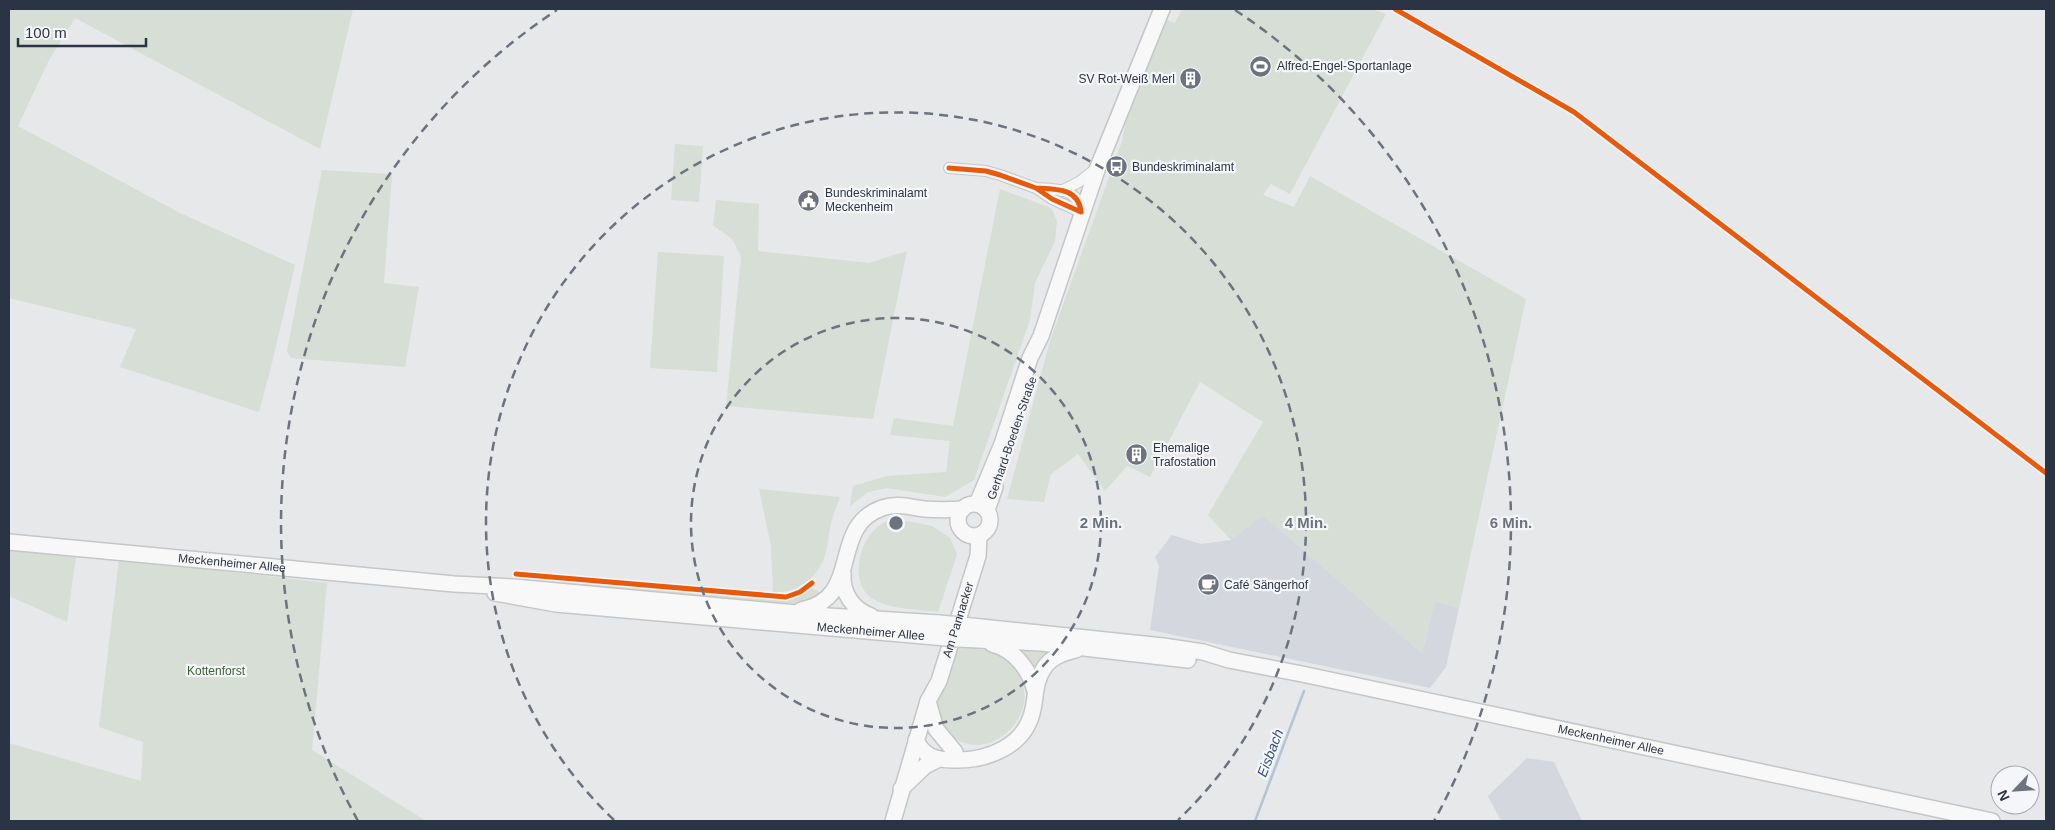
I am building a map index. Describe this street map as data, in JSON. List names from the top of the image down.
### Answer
{
  "streets": {
    "main road": ["Gerhard-Boeden-Straße", "Meckenheimer Allee", "Am Pannacker"]
  },
  "crossings": [
    ["Gerhard-Boeden-Straße", "Am Pannacker"]
  ],
  "water": ["Eisbach"],
  "parks": ["Kottenforst"],
  "places": {
    "sports": ["Alfred-Engel-Sportanlage"],
    "building": ["SV Rot-Weiß Merl", "Ehemalige Trafostation"],
    "bus stop": ["Bundeskriminalamt"],
    "public building": ["Bundeskriminalamt Meckenheim"],
    "cafe": ["Café Sängerhof"]
  },
  "scale_bar": "100 m",
  "north": "bottom left",
  "rings": ["2 Min.", "4 Min.", "6 Min."]
}
